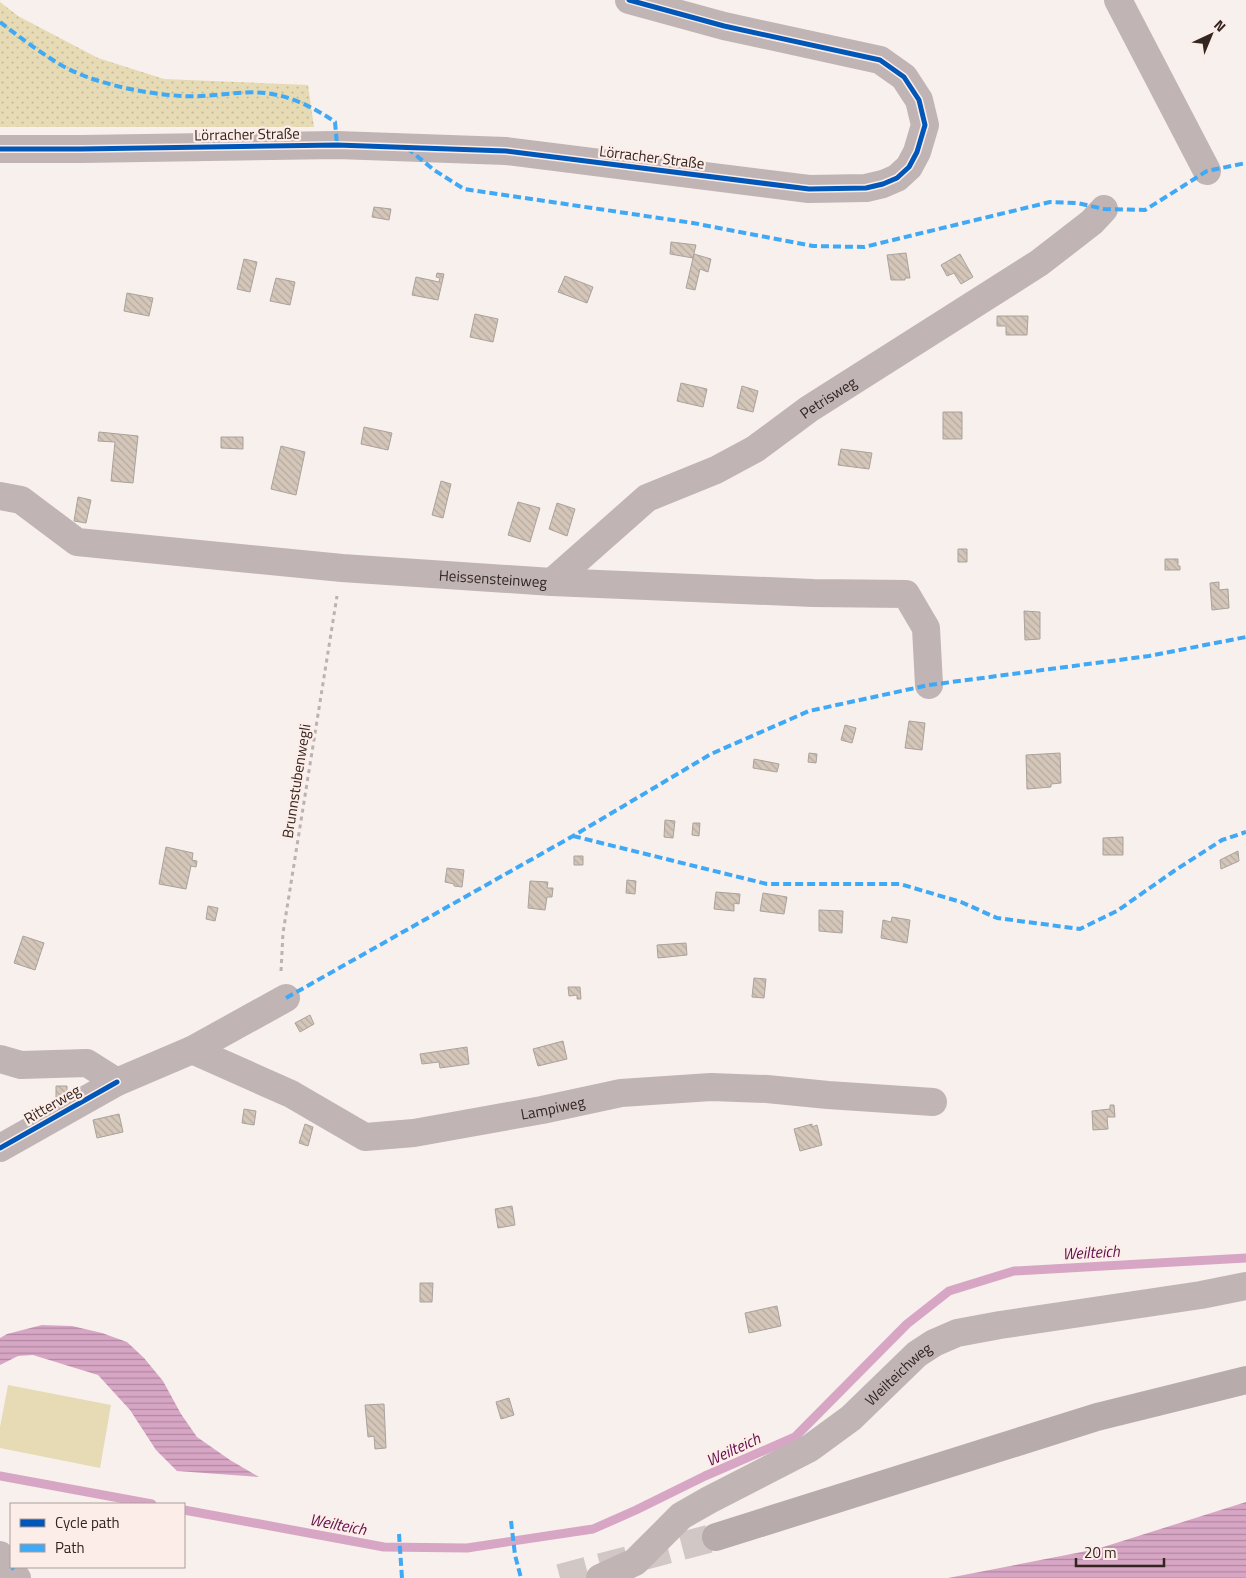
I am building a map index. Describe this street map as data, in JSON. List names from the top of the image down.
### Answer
{
  "streets": {
    "street": [
      "Lörracher Straße",
      "Petrisweg",
      "Heissensteinweg",
      "Ritterweg",
      "Lampiweg",
      "Weilteichweg"
    ],
    "path": ["Brunnstubenwegli"]
  },
  "crossings": [
    ["Petrisweg", "Heissensteinweg"],
    ["Heissensteinweg", "Brunnstubenwegli"],
    ["Brunnstubenwegli", "Ritterweg"],
    ["Ritterweg", "Lampiweg"]
  ],
  "water": ["Weilteich"],
  "legend": ["Cycle path", "Path"],
  "scale_bar": "20 m",
  "north": "top right"
}
